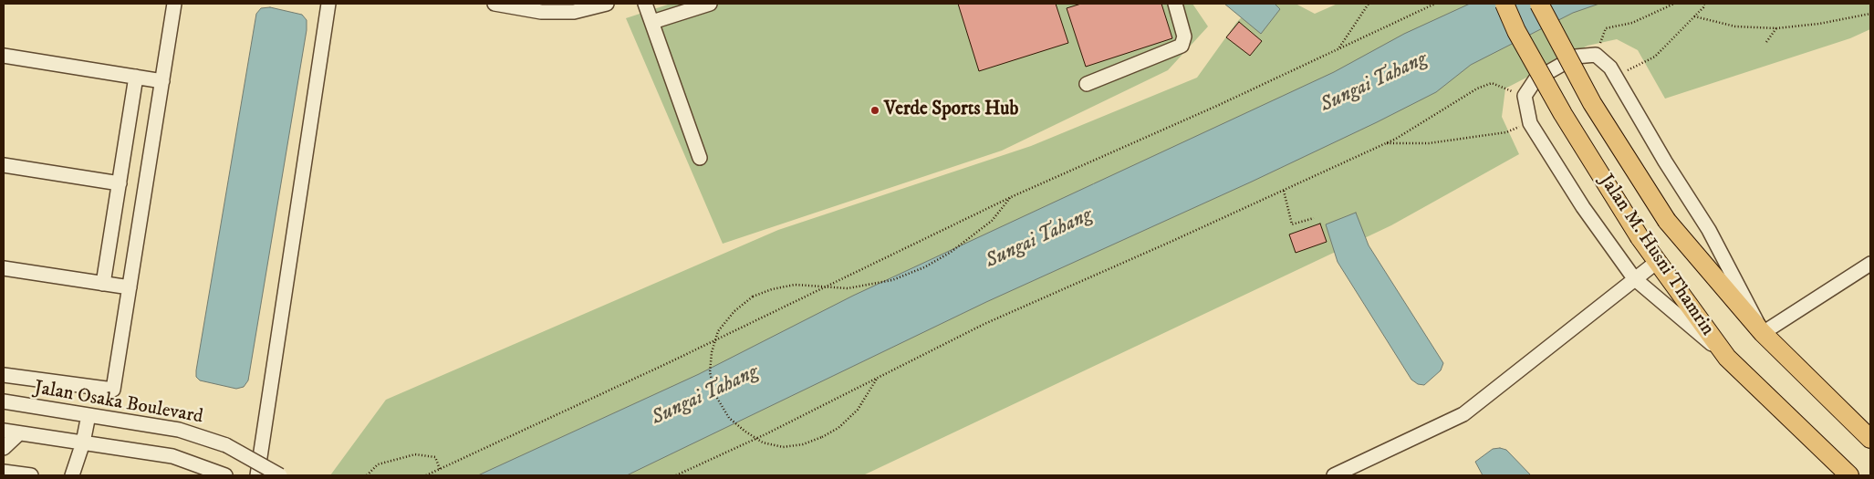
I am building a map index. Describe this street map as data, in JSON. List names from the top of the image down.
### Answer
{
  "streets": {
    "main road": ["Jalan M. Husni Thamrin"],
    "street": ["Jalan Osaka Boulevard"]
  },
  "water": ["Sungai Tahang"],
  "places": ["Verde Sports Hub"]
}
